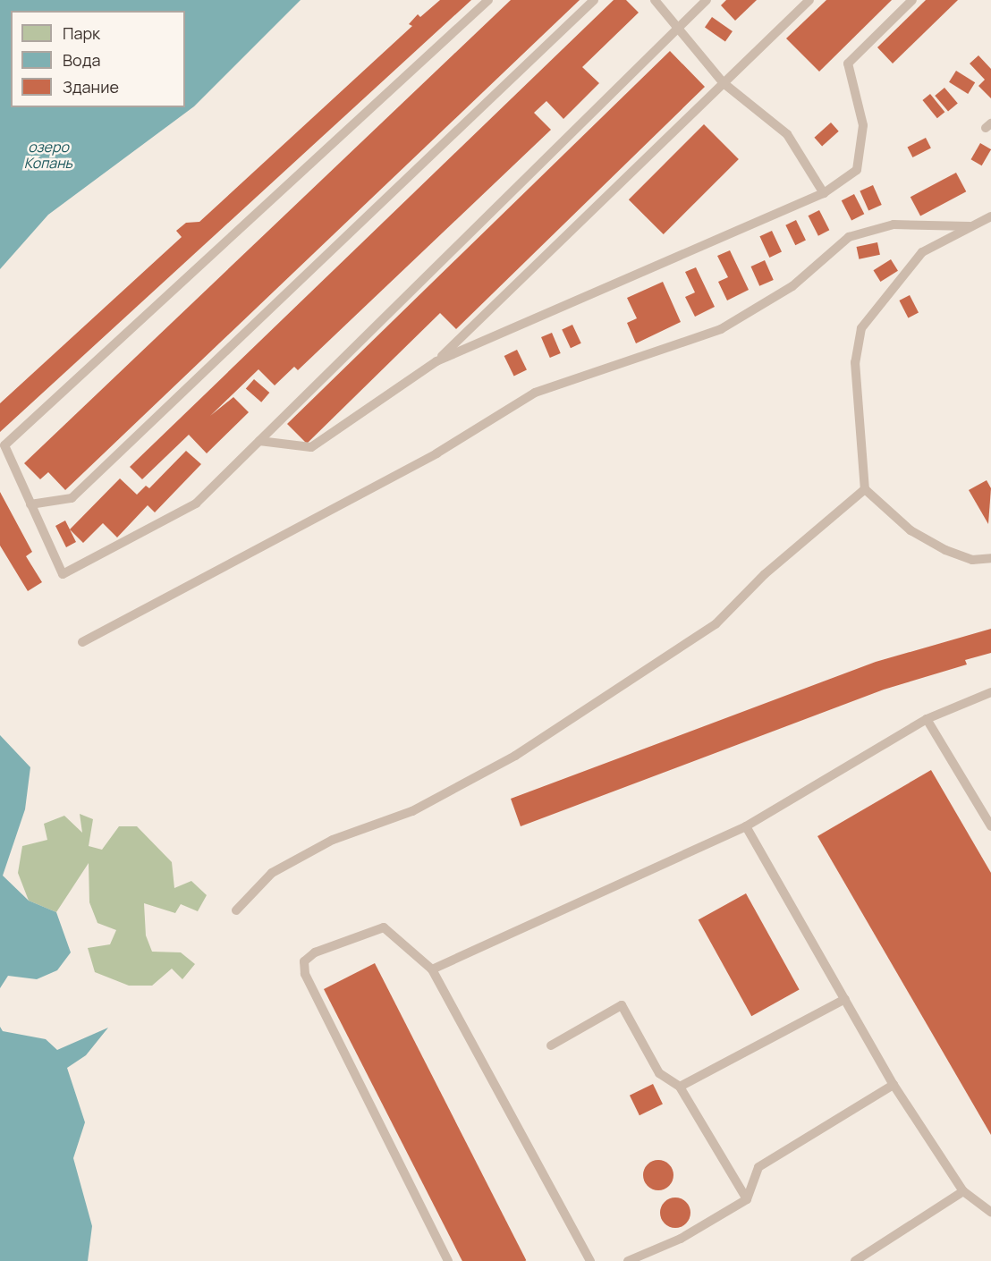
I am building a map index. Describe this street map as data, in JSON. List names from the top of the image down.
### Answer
{
  "water": ["озеро Копань"],
  "legend": ["Парк", "Вода", "Здание"]
}
